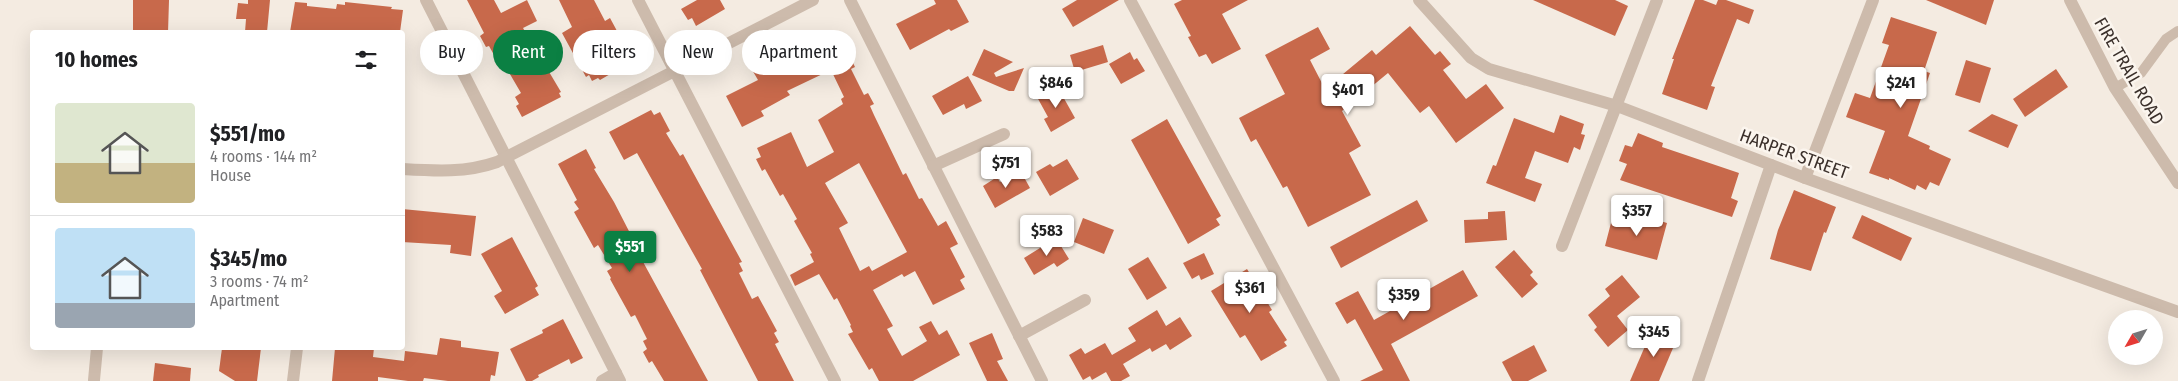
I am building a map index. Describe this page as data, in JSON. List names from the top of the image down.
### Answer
{
  "streets": {
    "street": ["FIRE TRAIL ROAD", "HARPER STREET"]
  },
  "north": "bottom left",
  "page": {
    "chip": [
      "Buy",
      "Rent",
      "Filters",
      "New",
      "Apartment"
    ],
    "heading": "10 homes",
    "price": [
      "$846",
      "$241",
      "$401",
      "$751",
      "$357",
      "$583",
      "$551",
      "$361",
      "$359",
      "$345"
    ],
    "list": [
      {
        "name": "$551/mo",
        "note": "4 rooms · 144 m² · House"
      },
      {
        "name": "$345/mo",
        "note": "3 rooms · 74 m² · Apartment"
      }
    ]
  }
}
